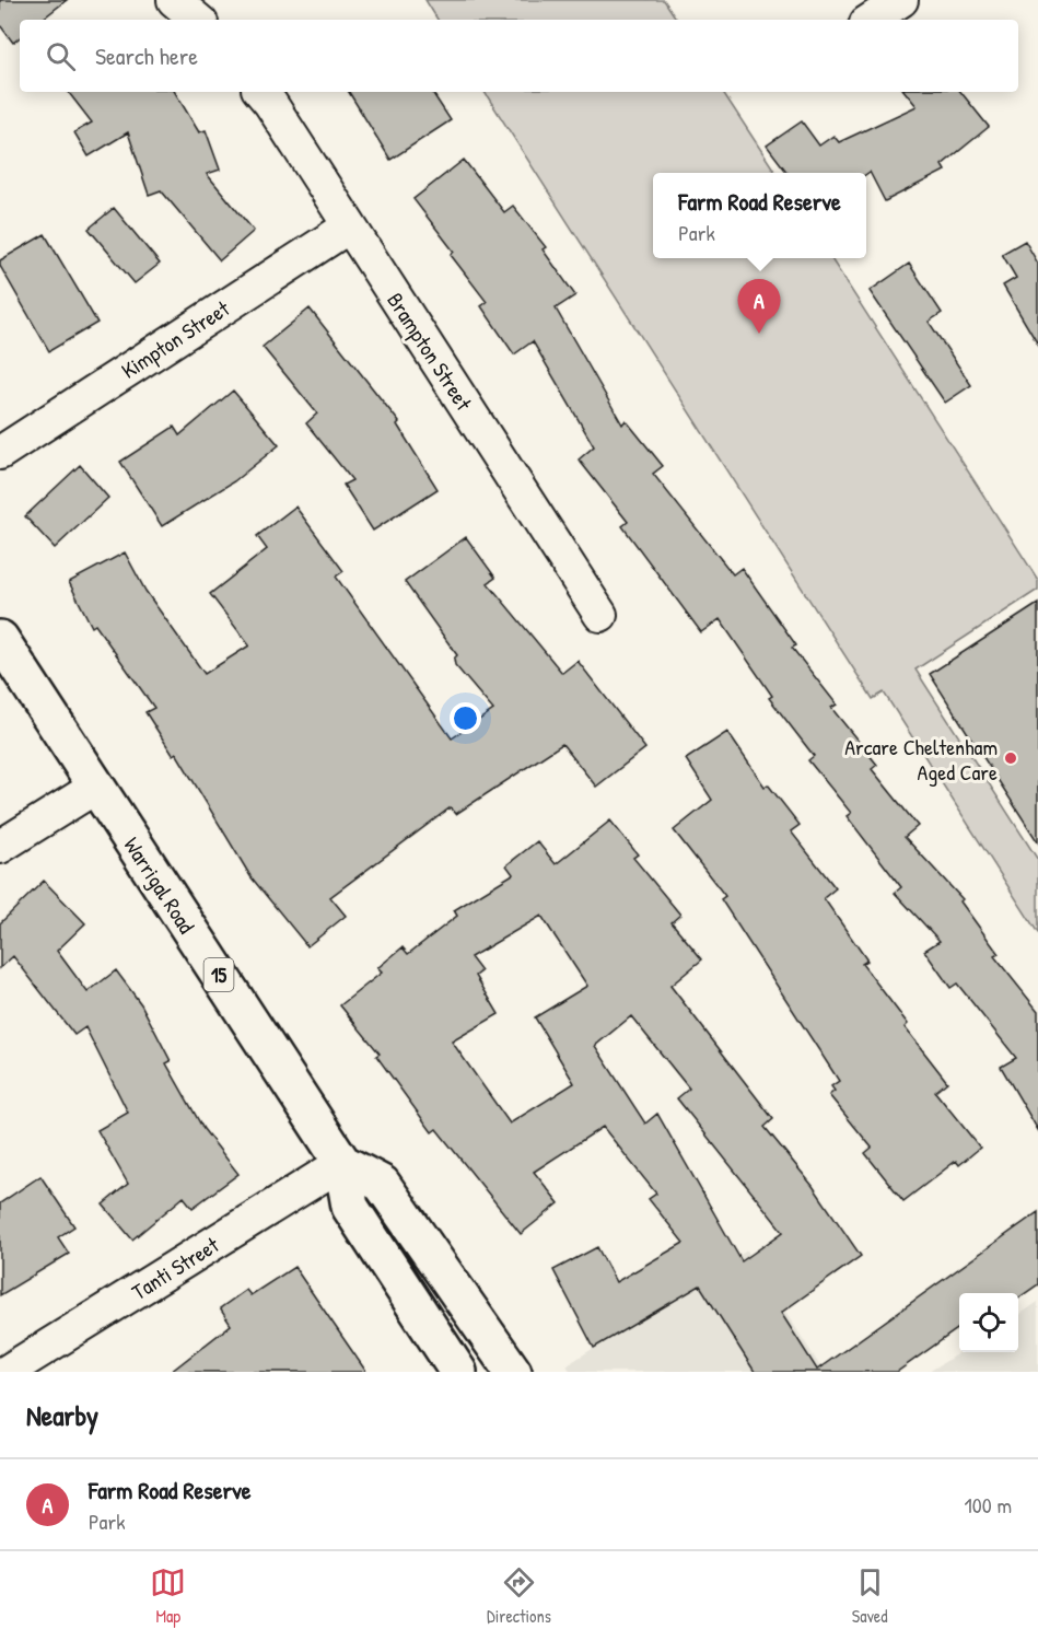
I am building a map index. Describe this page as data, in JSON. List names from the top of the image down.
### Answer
{
  "streets": {
    "highway": ["Warrigal Road", "15"],
    "street": ["Kimpton Street", "Brampton Street", "Tanti Street"]
  },
  "crossings": [
    ["Kimpton Street", "Brampton Street"],
    ["Warrigal Road", "Tanti Street"]
  ],
  "places": ["Arcare Cheltenham Aged Care"],
  "page": {
    "search": "Search here",
    "popup": ["Farm Road Reserve", "Park"],
    "pins": "A",
    "heading": "Nearby",
    "list": [
      {
        "mark": "A",
        "name": "Farm Road Reserve",
        "note": "Park",
        "value": "100 m"
      }
    ],
    "nav": ["Map", "Directions", "Saved"]
  }
}
